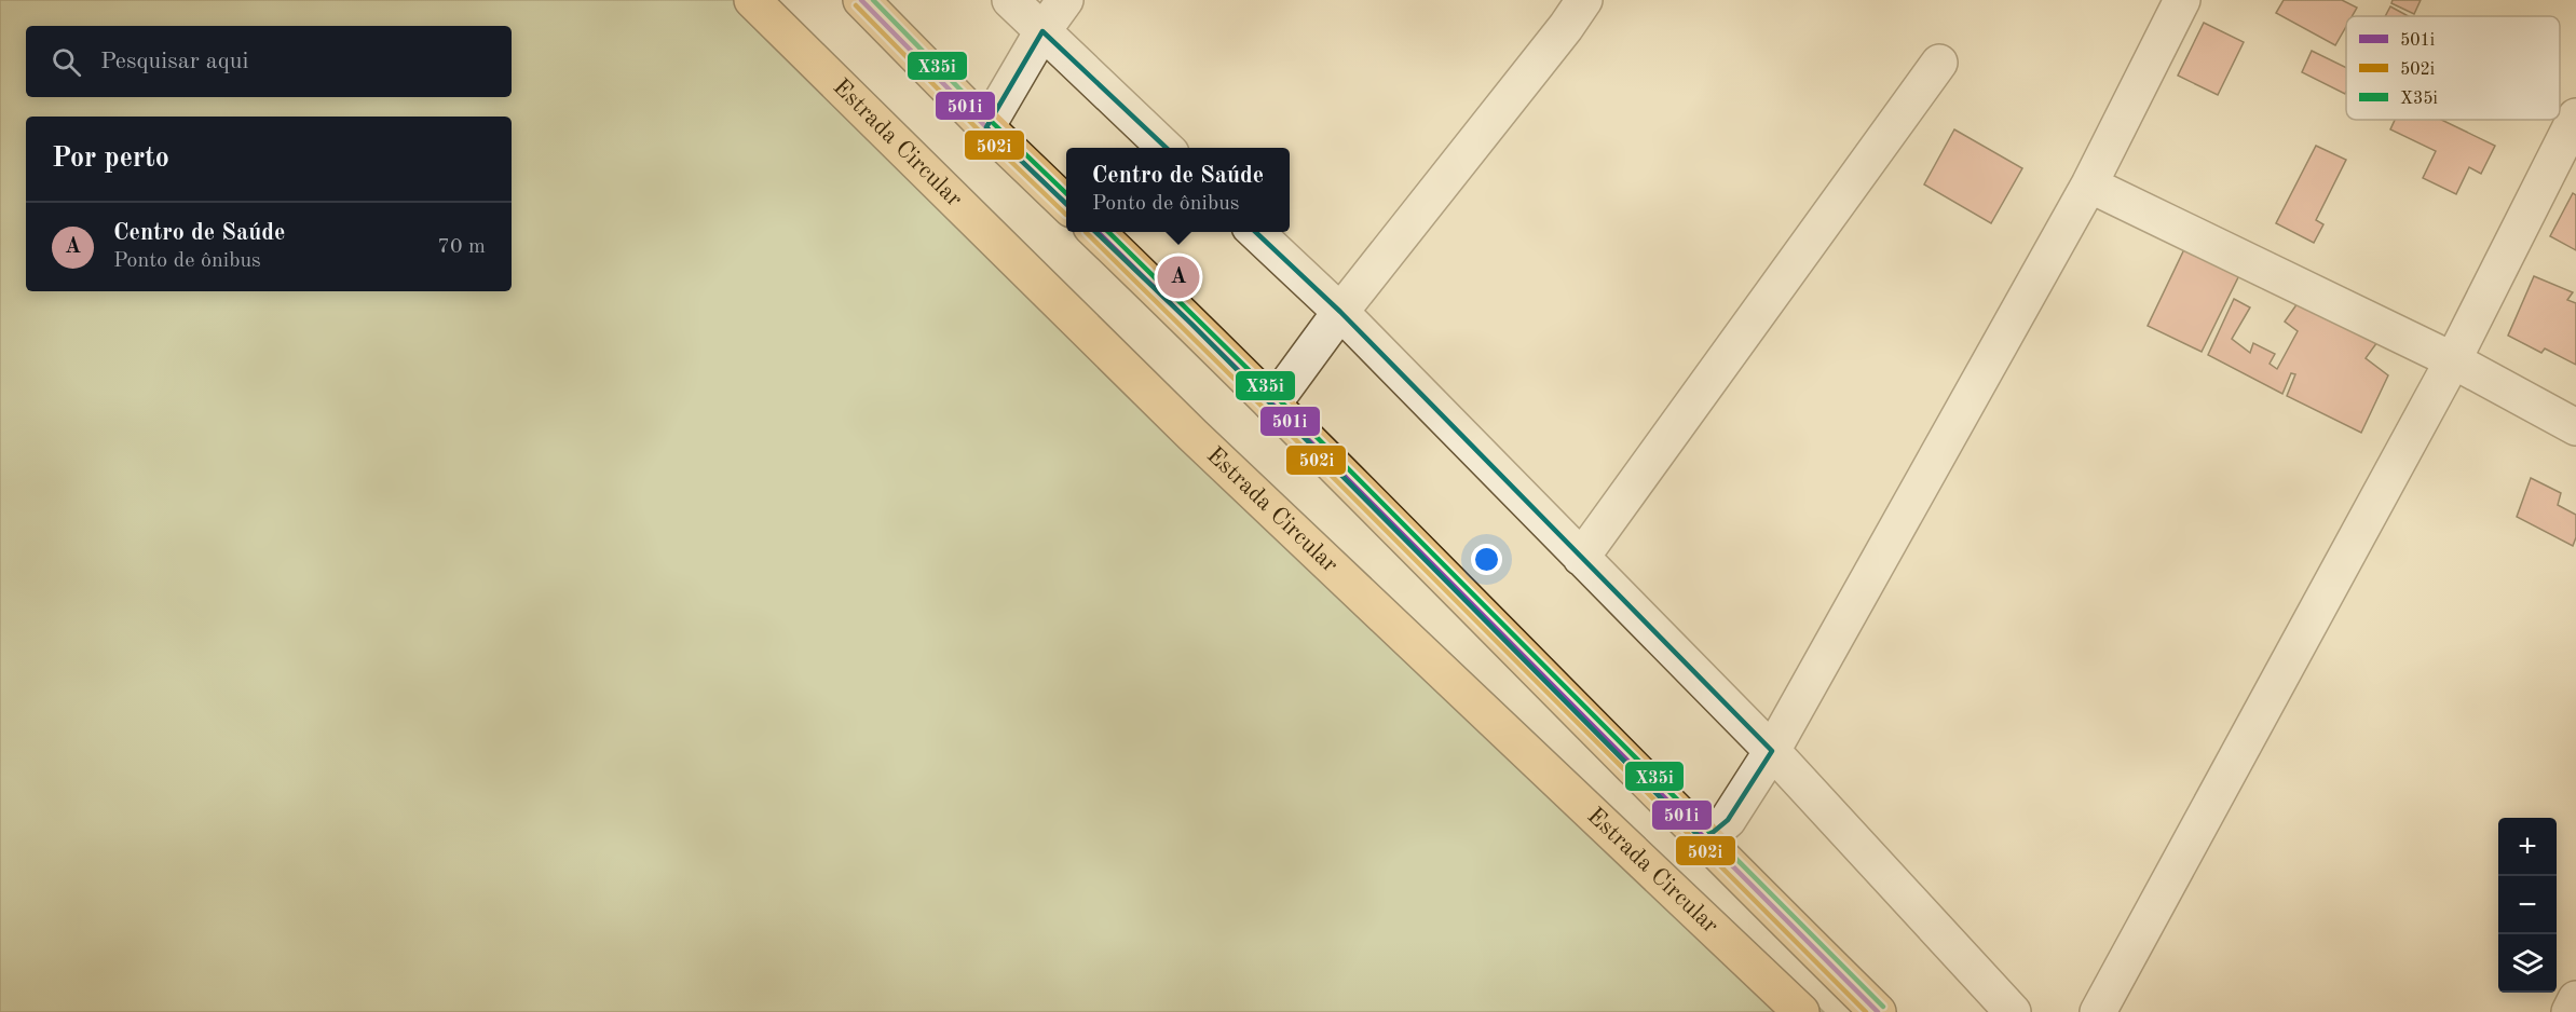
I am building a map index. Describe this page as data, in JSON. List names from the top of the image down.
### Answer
{
  "streets": {
    "main road": ["Estrada Circular"]
  },
  "lines": ["transit line 501i", "transit line X35i", "transit line 502i"],
  "legend": ["501i", "502i", "X35i"],
  "page": {
    "search": "Pesquisar aqui",
    "heading": "Por perto",
    "popup": ["Centro de Saúde", "Ponto de ônibus"],
    "list": [
      {
        "mark": "A",
        "name": "Centro de Saúde",
        "note": "Ponto de ônibus",
        "value": "70 m"
      }
    ],
    "pins": "A",
    "map_buttons": ["+", "−"]
  }
}
